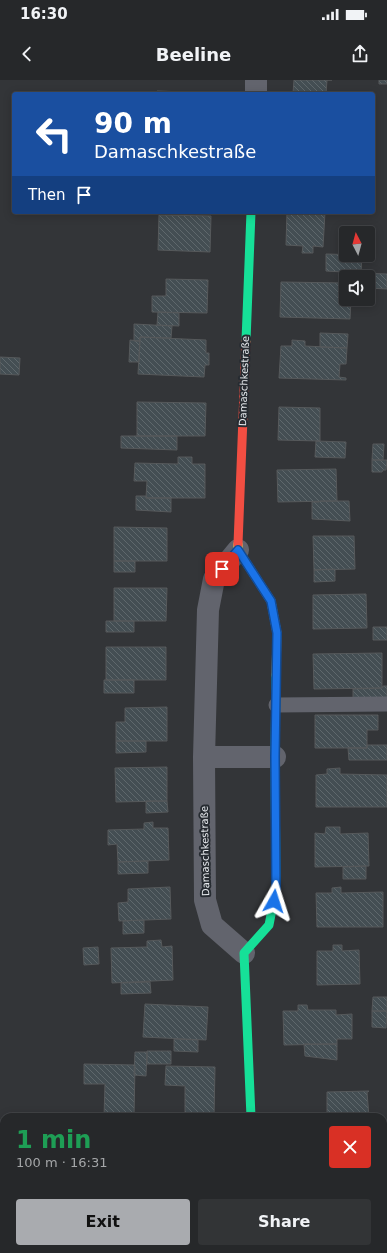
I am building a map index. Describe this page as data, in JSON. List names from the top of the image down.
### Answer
{
  "streets": {
    "street": ["Damaschkestraße"]
  },
  "north": "top",
  "page": {
    "status": "16:30",
    "header": "Beeline",
    "turn": ["90 m", "Damaschkestraße"],
    "then": "Then",
    "heading": ["1 min", "100 m · 16:31"],
    "buttons": ["Exit", "Share"]
  }
}
